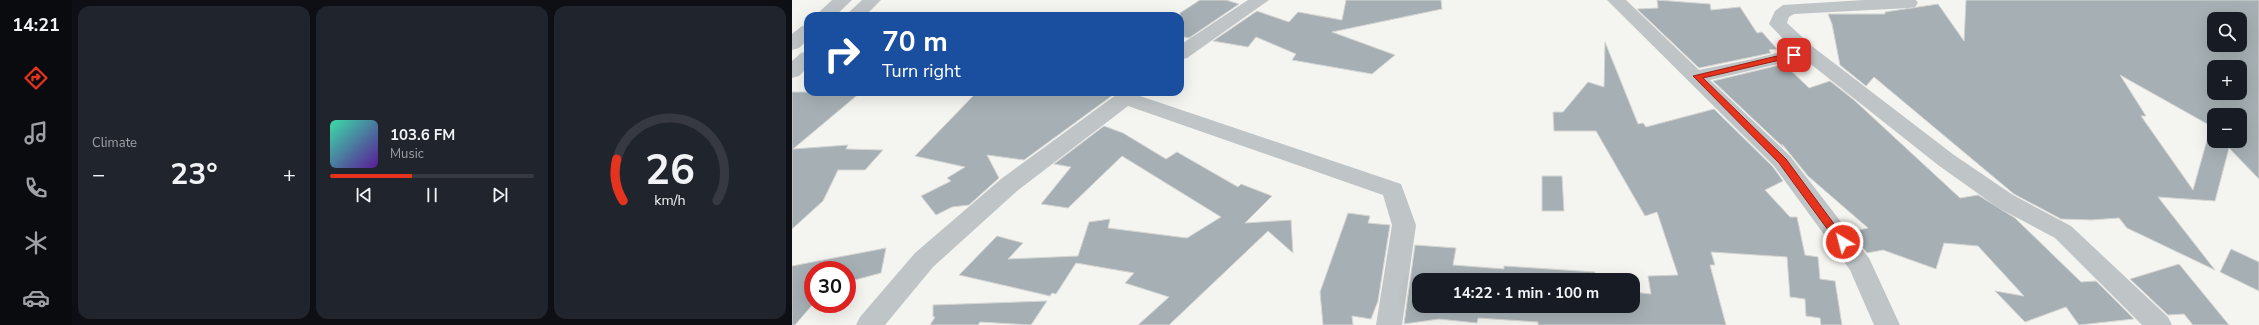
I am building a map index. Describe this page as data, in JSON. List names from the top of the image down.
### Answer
{
  "page": {
    "tabs": "14:21",
    "tile": "Climate",
    "map_buttons": ["+", "−"],
    "turn": ["70 m", "Turn right"],
    "song": ["103.6 FM", "Music"],
    "heat": ["−", "23°", "+"],
    "limit": "30",
    "trip": "14:22 · 1 min · 100 m",
    "gauge": ["26", "km/h"]
  }
}
